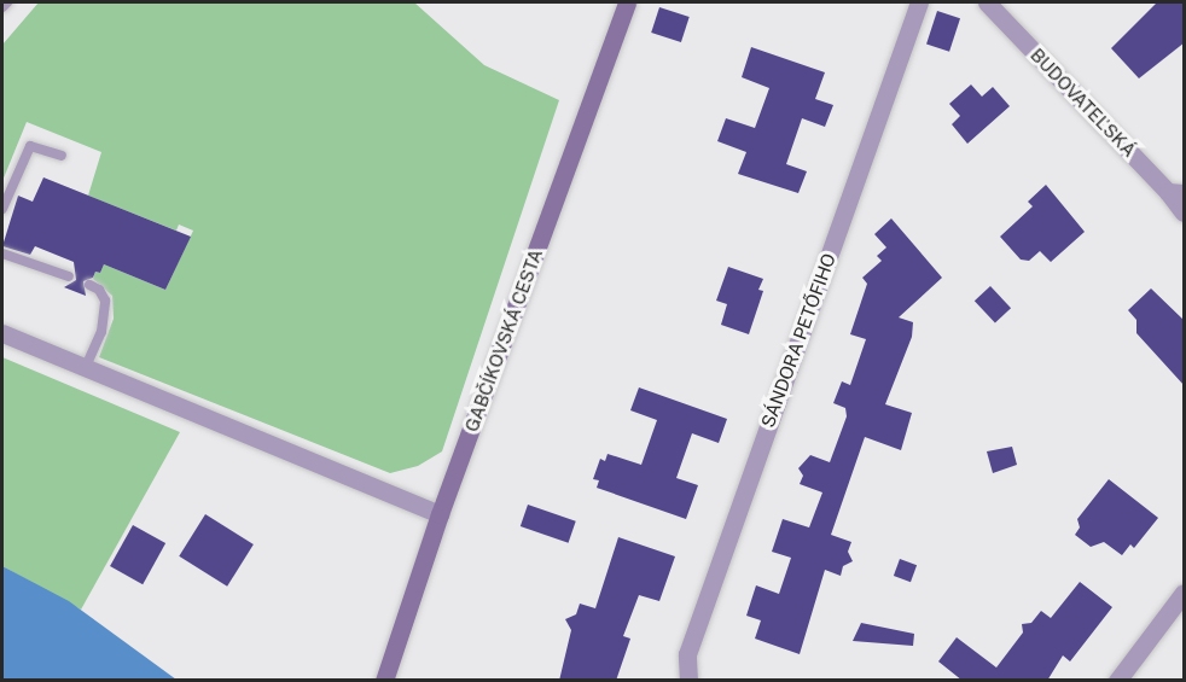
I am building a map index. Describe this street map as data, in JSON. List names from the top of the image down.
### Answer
{
  "streets": {
    "main road": ["GABČÍKOVSKÁ CESTA"],
    "street": ["BUDOVATEĽSKÁ", "SÁNDORA PETŐFIHO"]
  }
}
